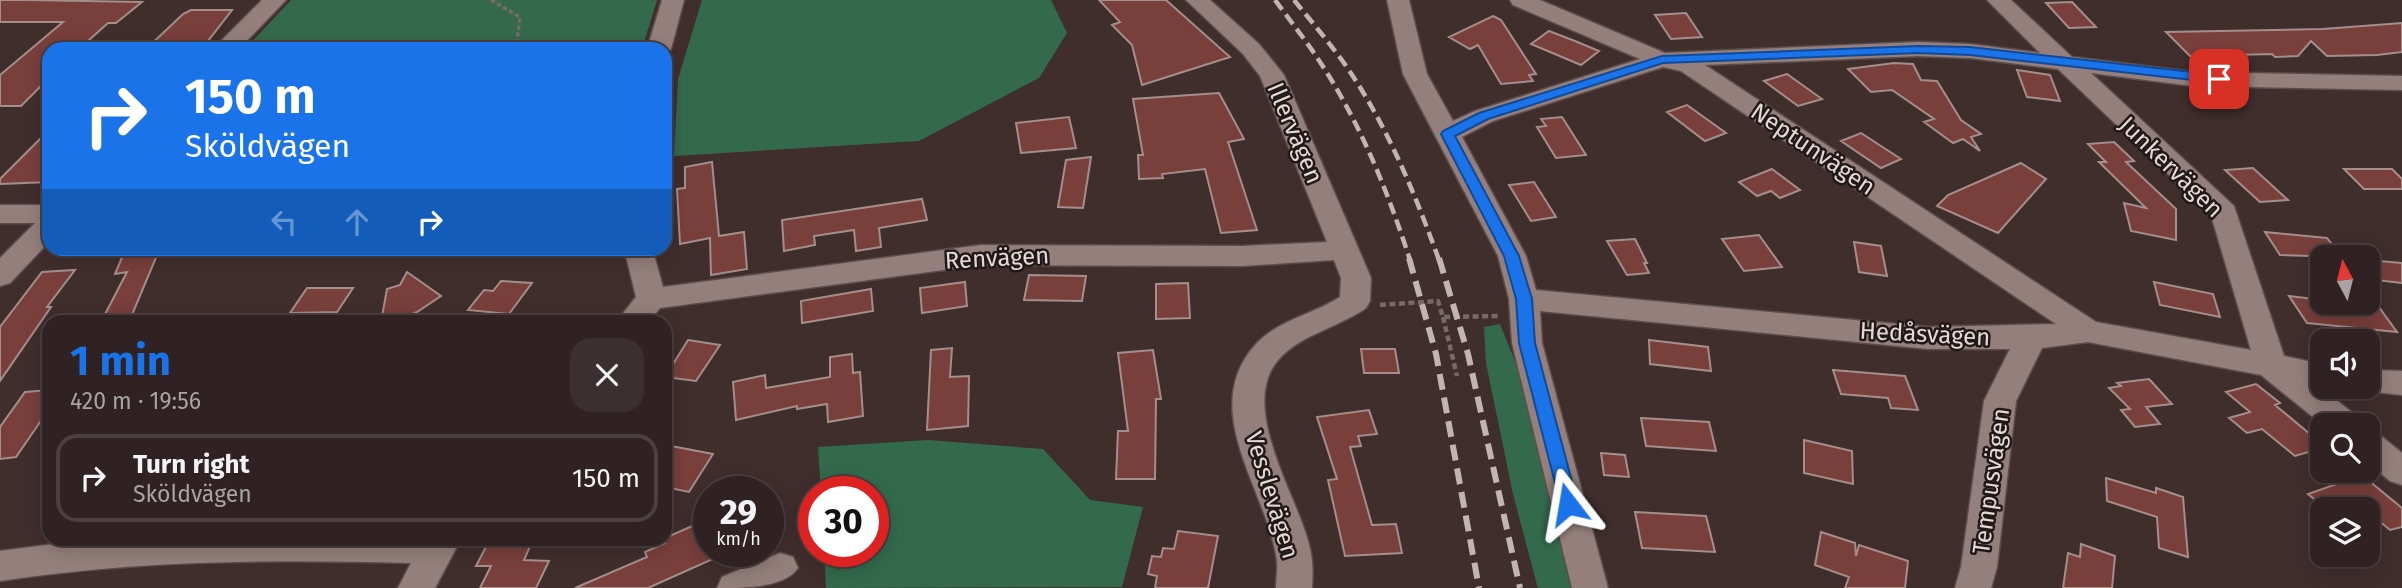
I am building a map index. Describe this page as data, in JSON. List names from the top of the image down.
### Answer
{
  "streets": {
    "street": [
      "Illervägen",
      "Neptunvägen",
      "Junkervägen",
      "Renvägen",
      "Hedåsvägen",
      "Tempusvägen",
      "Vesslevägen"
    ]
  },
  "crossings": [
    ["Illervägen", "Renvägen"],
    ["Neptunvägen", "Hedåsvägen"],
    ["Junkervägen", "Hedåsvägen"],
    ["Hedåsvägen", "Tempusvägen"]
  ],
  "north": "top",
  "page": {
    "turn": ["150 m", "Sköldvägen"],
    "heading": ["1 min", "420 m · 19:56"],
    "list": [
      {
        "name": "Turn right",
        "note": "Sköldvägen",
        "value": "150 m"
      }
    ],
    "speed": "29 km/h",
    "limit": "30"
  }
}
